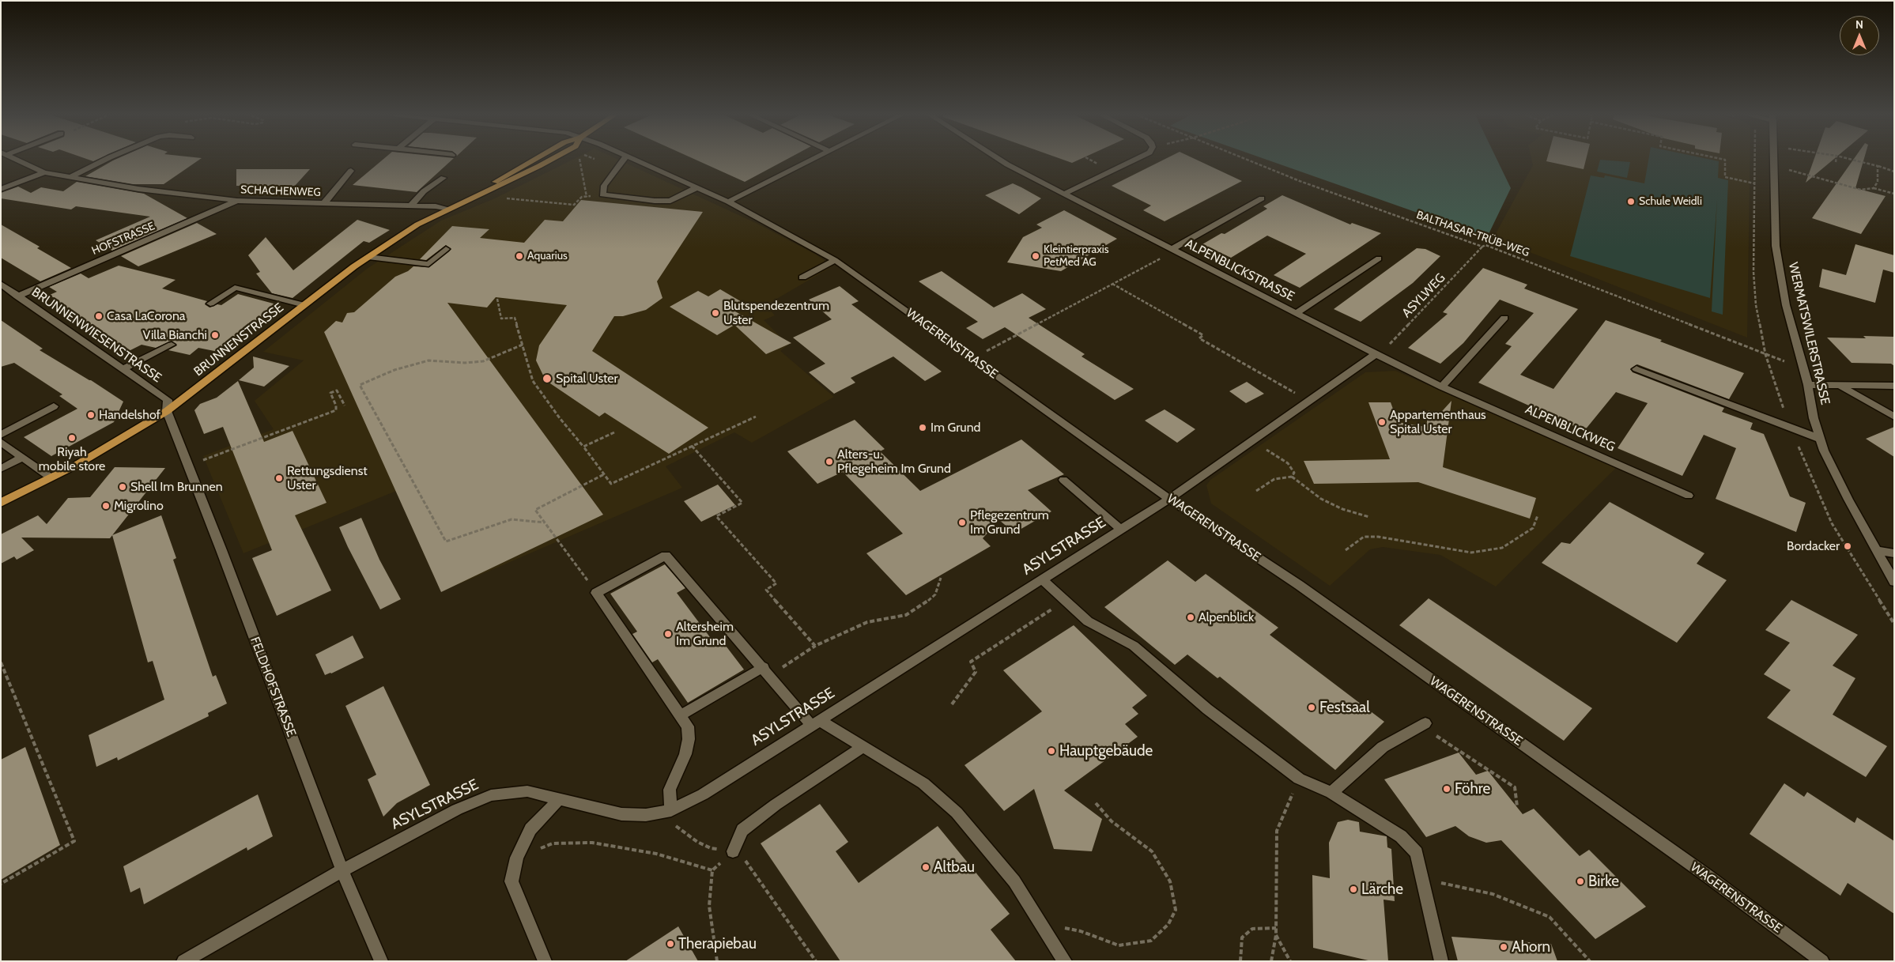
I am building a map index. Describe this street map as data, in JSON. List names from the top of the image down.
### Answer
{
  "streets": {
    "main road": ["BRUNNENSTRASSE"],
    "street": [
      "SCHACHENWEG",
      "HOFSTRASSE",
      "ALPENBLICKSTRASSE",
      "WERMATSWILERSTRASSE",
      "BRUNNENWIESENSTRASSE",
      "WAGERENSTRASSE",
      "ALPENBLICKWEG",
      "ASYLSTRASSE",
      "FELDHOFSTRASSE"
    ],
    "path": ["BALTHASAR-TRÜB-WEG", "ASYLWEG"]
  },
  "crossings": [
    ["SCHACHENWEG", "HOFSTRASSE"],
    ["SCHACHENWEG", "BRUNNENSTRASSE"],
    ["BALTHASAR-TRÜB-WEG", "ASYLWEG"],
    ["BALTHASAR-TRÜB-WEG", "WERMATSWILERSTRASSE"],
    ["HOFSTRASSE", "BRUNNENWIESENSTRASSE"],
    ["ALPENBLICKSTRASSE", "ASYLWEG"],
    ["ALPENBLICKSTRASSE", "ALPENBLICKWEG"],
    ["ALPENBLICKSTRASSE", "ASYLSTRASSE"],
    ["ASYLWEG", "ALPENBLICKWEG"],
    ["ASYLWEG", "ASYLSTRASSE"],
    ["BRUNNENWIESENSTRASSE", "BRUNNENSTRASSE"],
    ["BRUNNENWIESENSTRASSE", "FELDHOFSTRASSE"],
    ["BRUNNENSTRASSE", "FELDHOFSTRASSE"],
    ["WAGERENSTRASSE", "ASYLSTRASSE"],
    ["ALPENBLICKWEG", "ASYLSTRASSE"],
    ["ASYLSTRASSE", "FELDHOFSTRASSE"]
  ],
  "places": [
    "Schule Weidli",
    "Aquarius",
    "Kleintierpraxis PetMed AG",
    "Blutspendezentrum Uster",
    "Casa LaCorona",
    "Villa Bianchi",
    "Spital Uster",
    "Handelshof",
    "Appartementhaus Spital Uster",
    "Im Grund",
    "Riyah mobile store",
    "Alters-u. Pflegeheim Im Grund",
    "Rettungsdienst Uster",
    "Shell Im Brunnen",
    "Migrolino",
    "Pflegezentrum Im Grund",
    "Bordacker",
    "Alpenblick",
    "Altersheim Im Grund",
    "Festsaal",
    "Hauptgebäude",
    "Föhre",
    "Altbau",
    "Birke",
    "Lärche",
    "Therapiebau",
    "Ahorn"
  ],
  "north": "top"
}
